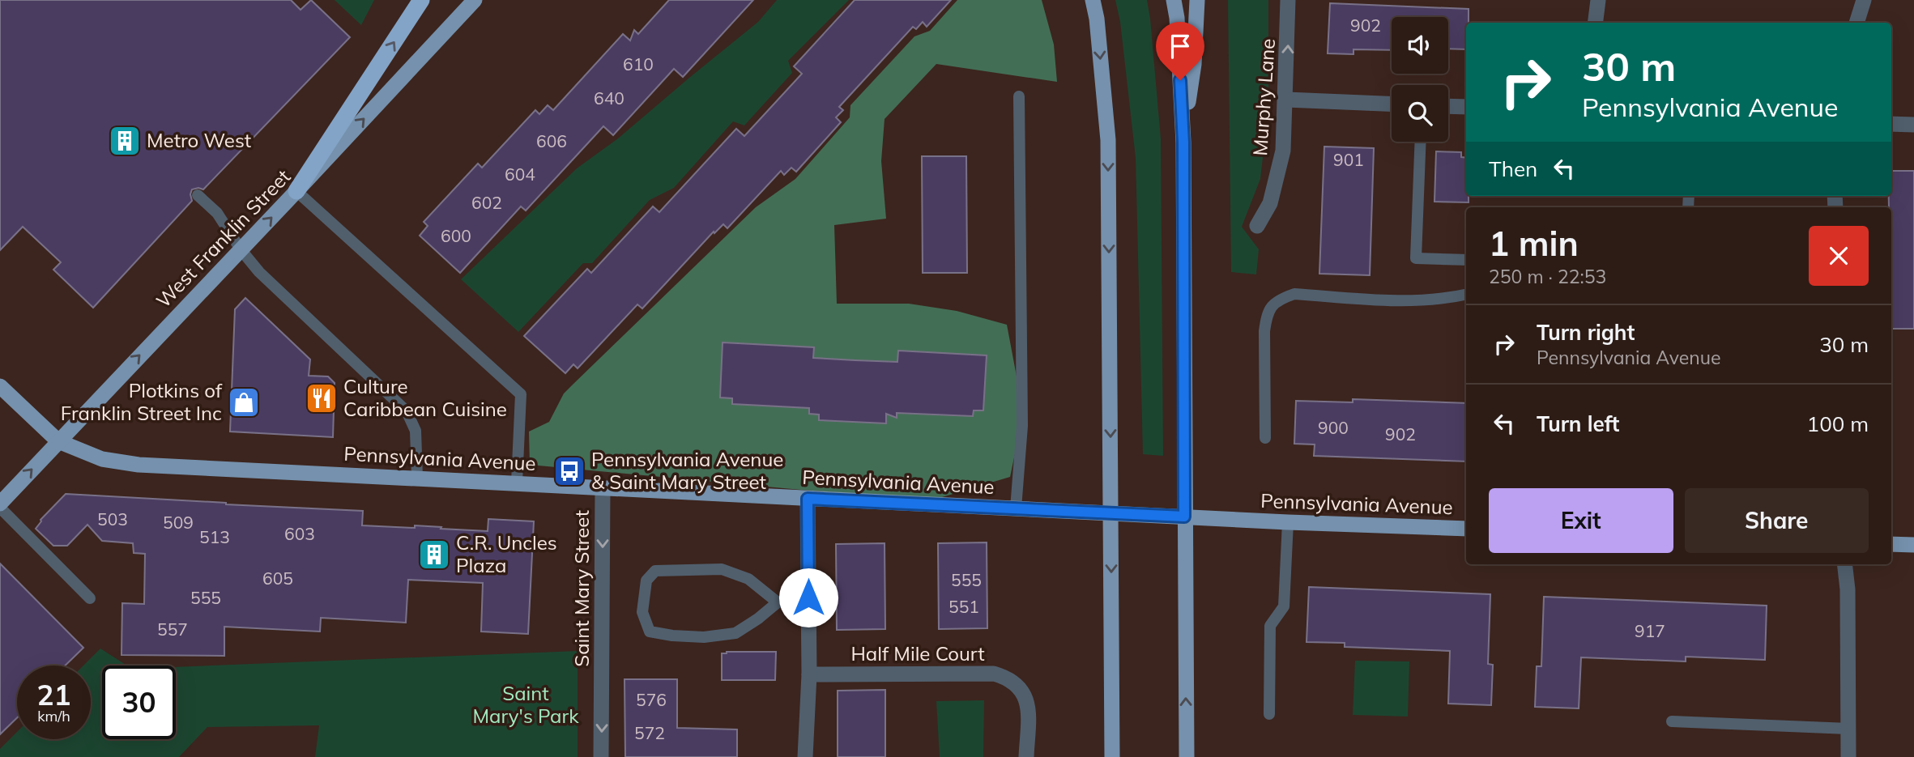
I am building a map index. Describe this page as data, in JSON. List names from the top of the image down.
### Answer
{
  "streets": {
    "main road": ["West Franklin Street", "Pennsylvania Avenue"],
    "street": ["Murphy Lane", "Saint Mary Street", "Half Mile Court"]
  },
  "crossings": [
    ["West Franklin Street", "Pennsylvania Avenue"],
    ["Pennsylvania Avenue", "Saint Mary Street"]
  ],
  "one_way": ["Murphy Lane", "West Franklin Street", "Saint Mary Street"],
  "parks": ["Saint Mary's Park"],
  "places": {
    "building": ["Metro West", "C.R. Uncles Plaza"],
    "restaurant": ["Culture Caribbean Cuisine"],
    "shop": ["Plotkins of Franklin Street Inc"],
    "bus stop": ["Pennsylvania Avenue & Saint Mary Street"]
  },
  "house_numbers": [
    "902",
    "610",
    "640",
    "606",
    "901",
    "604",
    "602",
    "600",
    "900",
    "902",
    "503",
    "509",
    "603",
    "513",
    "605",
    "555",
    "555",
    "551",
    "557",
    "917",
    "576",
    "572"
  ],
  "page": {
    "turn": ["30 m", "Pennsylvania Avenue"],
    "then": "Then",
    "heading": ["1 min", "250 m · 22:53"],
    "list": [
      {
        "name": "Turn right",
        "note": "Pennsylvania Avenue",
        "value": "30 m"
      },
      {
        "name": "Turn left",
        "value": "100 m"
      }
    ],
    "buttons": ["Exit", "Share"],
    "speed": "21 km/h",
    "limit": "30"
  }
}
